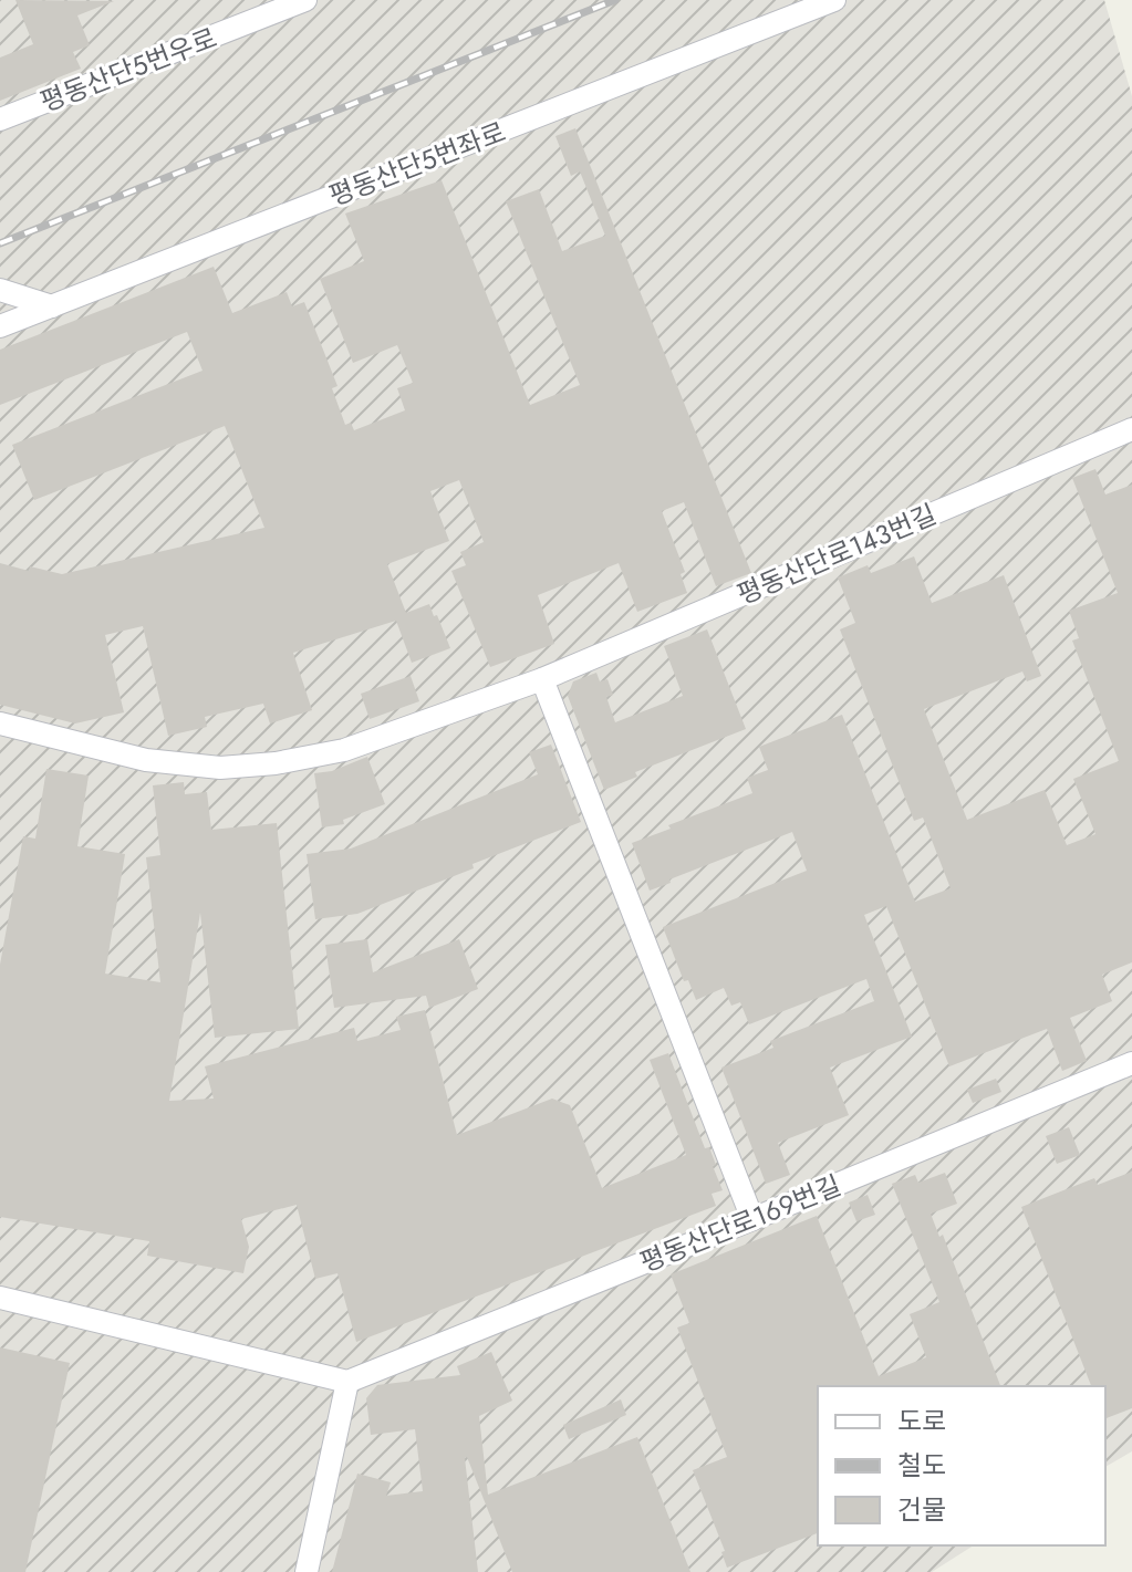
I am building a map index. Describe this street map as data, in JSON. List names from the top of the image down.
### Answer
{
  "streets": {
    "street": [
      "평동산단5번우로",
      "평동산단5번좌로",
      "평동산단로143번길",
      "평동산단로169번길"
    ]
  },
  "legend": ["도로", "철도", "건물"]
}
